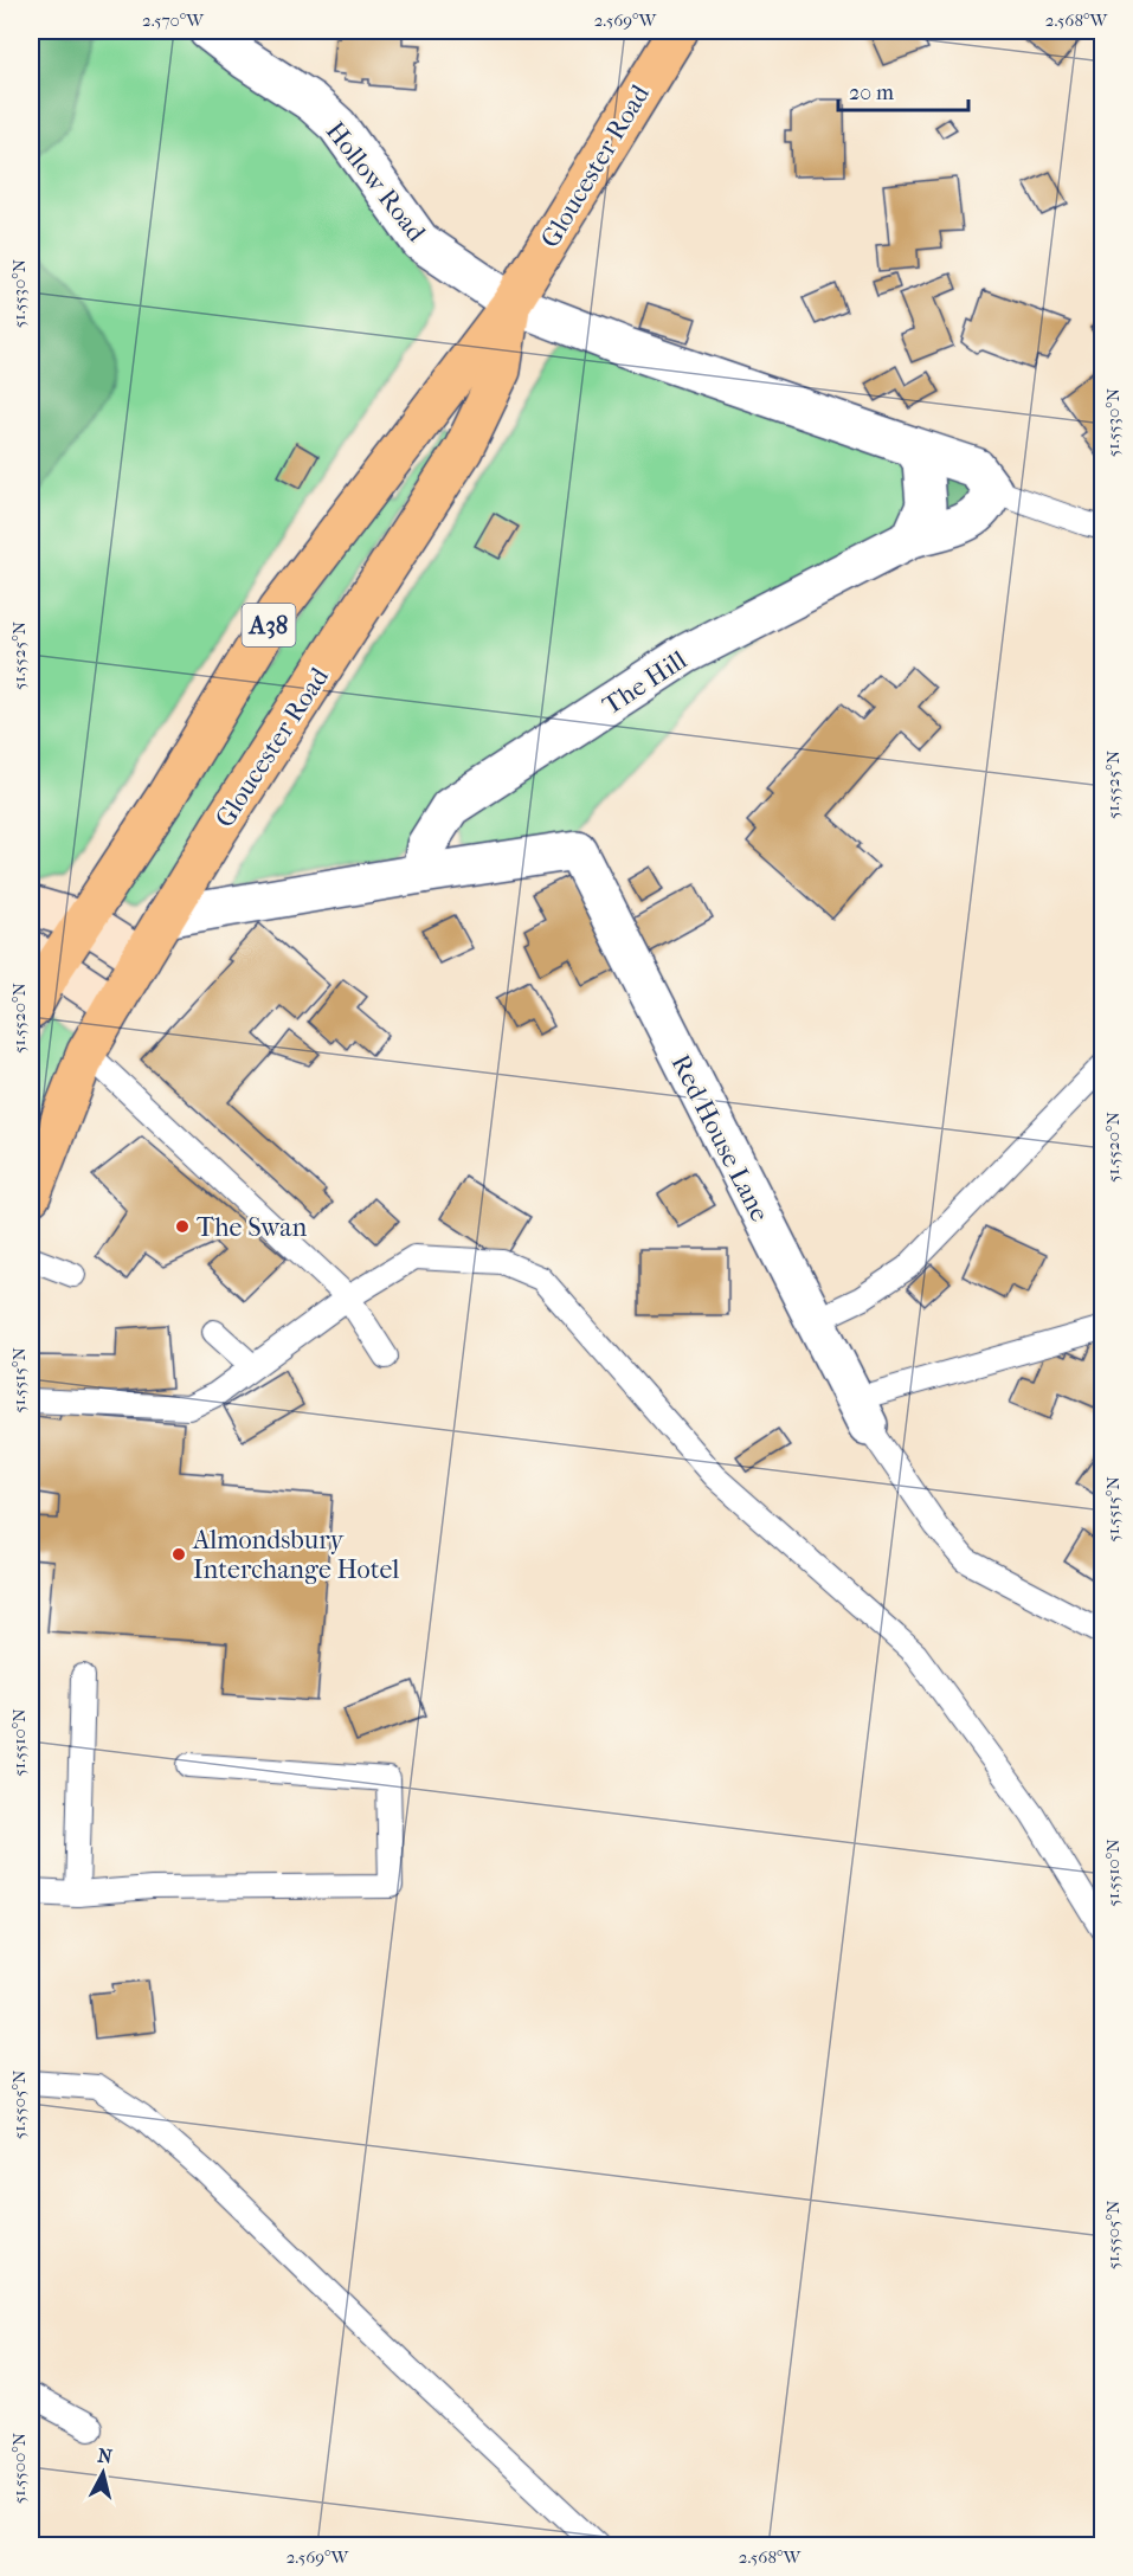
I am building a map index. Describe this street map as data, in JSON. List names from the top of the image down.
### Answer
{
  "streets": {
    "main road": ["Gloucester Road", "A38"],
    "street": ["Hollow Road", "The Hill", "Red House Lane"]
  },
  "crossings": [
    ["Gloucester Road", "Hollow Road"],
    ["The Hill", "Red House Lane"]
  ],
  "places": ["The Swan", "Almondsbury Interchange Hotel"],
  "scale_bar": "20 m",
  "north": "top",
  "coordinates": [
    "2.570°W",
    "2.569°W",
    "2.568°W",
    "51.5530°N",
    "51.5525°N",
    "51.5520°N",
    "51.5515°N",
    "51.5510°N",
    "51.5505°N",
    "51.5500°N"
  ]
}
